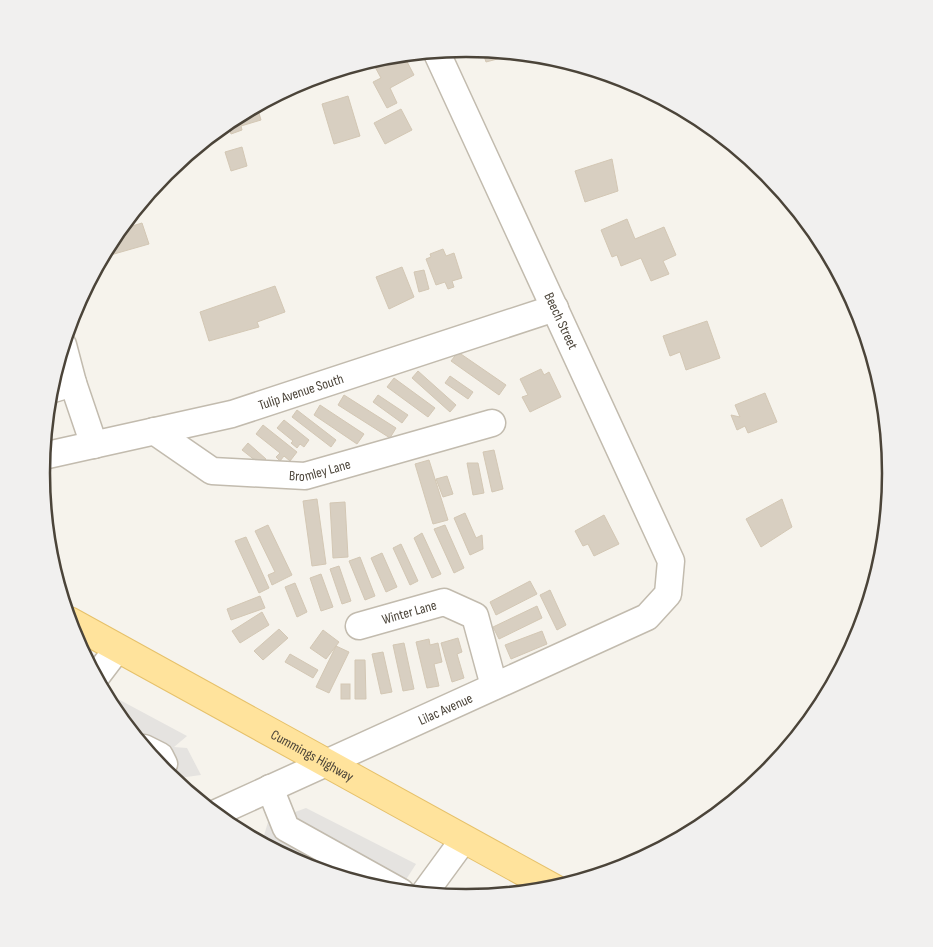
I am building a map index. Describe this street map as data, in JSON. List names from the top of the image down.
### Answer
{
  "streets": {
    "main road": ["Cummings Highway"],
    "street": [
      "Beech Street",
      "Tulip Avenue South",
      "Bromley Lane",
      "Winter Lane",
      "Lilac Avenue"
    ]
  },
  "crossings": [
    ["Beech Street", "Tulip Avenue South"],
    ["Beech Street", "Lilac Avenue"],
    ["Tulip Avenue South", "Bromley Lane"],
    ["Winter Lane", "Lilac Avenue"],
    ["Lilac Avenue", "Cummings Highway"]
  ]
}
